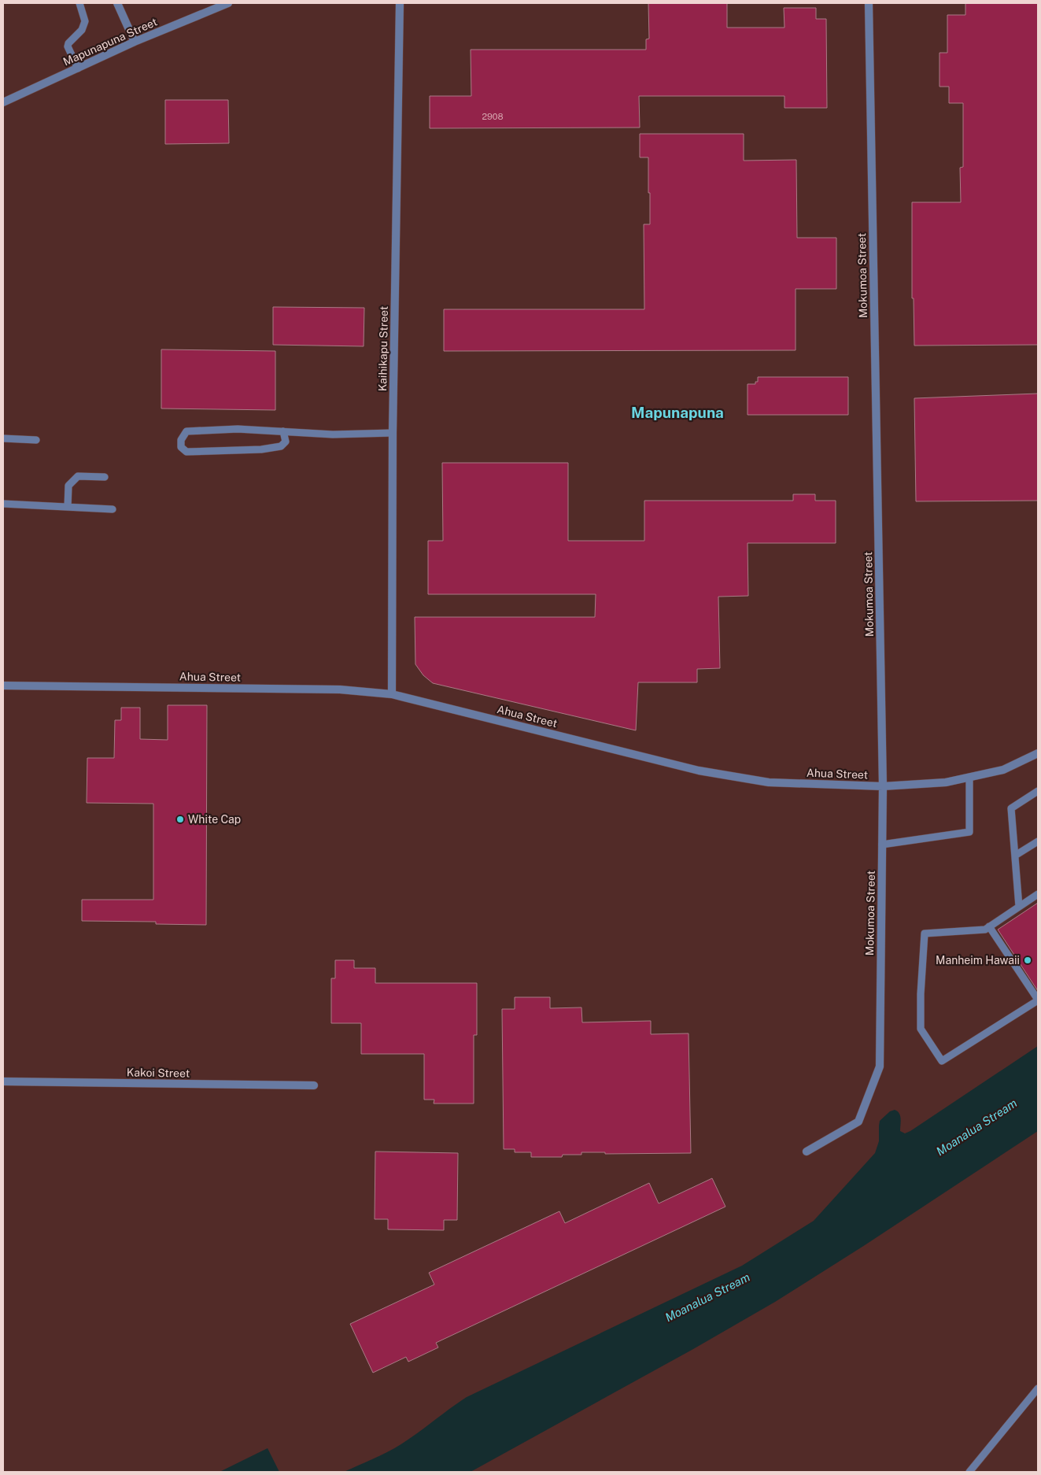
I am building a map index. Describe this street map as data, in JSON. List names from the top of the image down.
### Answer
{
  "streets": {
    "street": [
      "Mapunapuna Street",
      "Mokumoa Street",
      "Kaihikapu Street",
      "Ahua Street",
      "Kakoi Street"
    ]
  },
  "crossings": [
    ["Mokumoa Street", "Ahua Street"],
    ["Kaihikapu Street", "Ahua Street"]
  ],
  "districts": ["Mapunapuna"],
  "water": ["Moanalua Stream"],
  "places": ["White Cap", "Manheim Hawaii"],
  "house_numbers": ["2908"]
}
